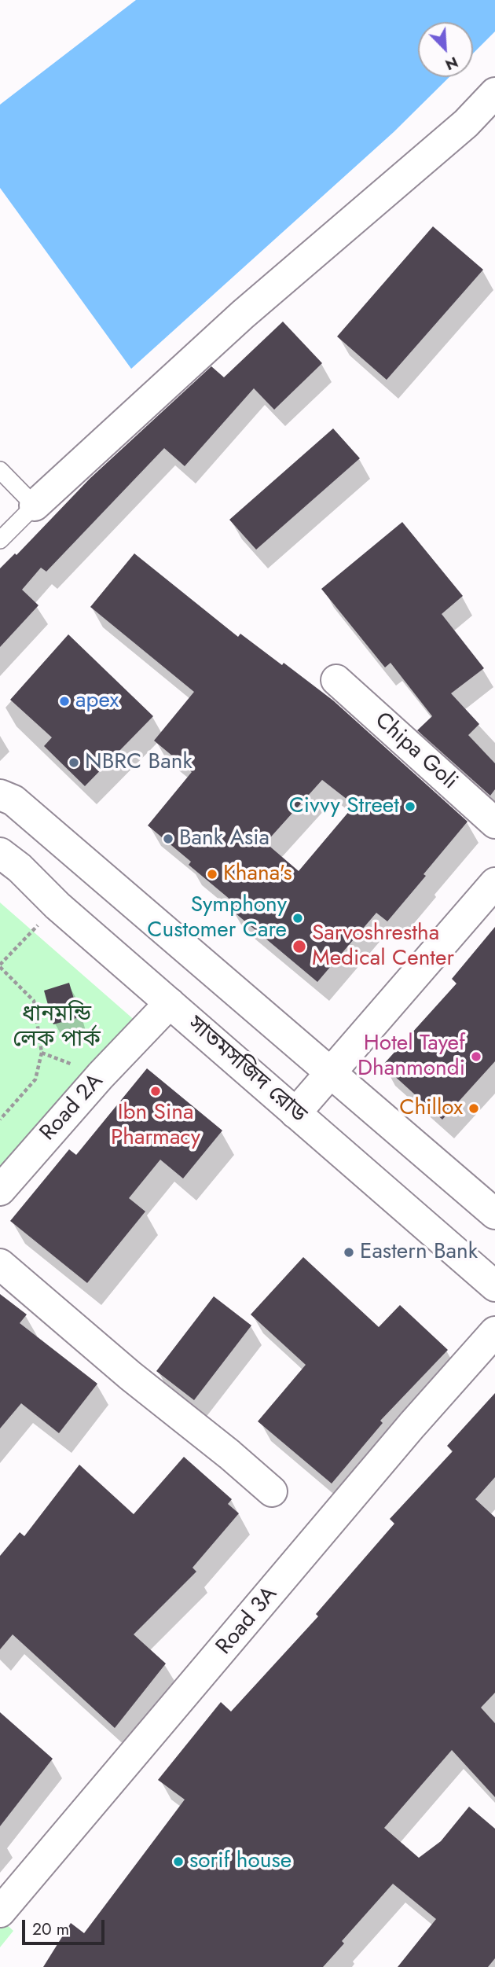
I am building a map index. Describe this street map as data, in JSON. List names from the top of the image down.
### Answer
{
  "streets": {
    "street": [
      "Chipa Goli",
      "সাতমসজিদ রোড",
      "Road 2A",
      "Road 3A"
    ]
  },
  "crossings": [
    ["সাতমসজিদ রোড", "Road 2A"]
  ],
  "parks": ["ধানমন্ডি লেক পার্ক"],
  "places": [
    "apex",
    "NBRC Bank",
    "Civvy Street",
    "Bank Asia",
    "Khana's",
    "Symphony Customer Care",
    "Sarvoshrestha Medical Center",
    "Hotel Tayef Dhanmondi",
    "Ibn Sina Pharmacy",
    "Chillox",
    "Eastern Bank",
    "sorif house"
  ],
  "scale_bar": "20 m",
  "north": "bottom right"
}
